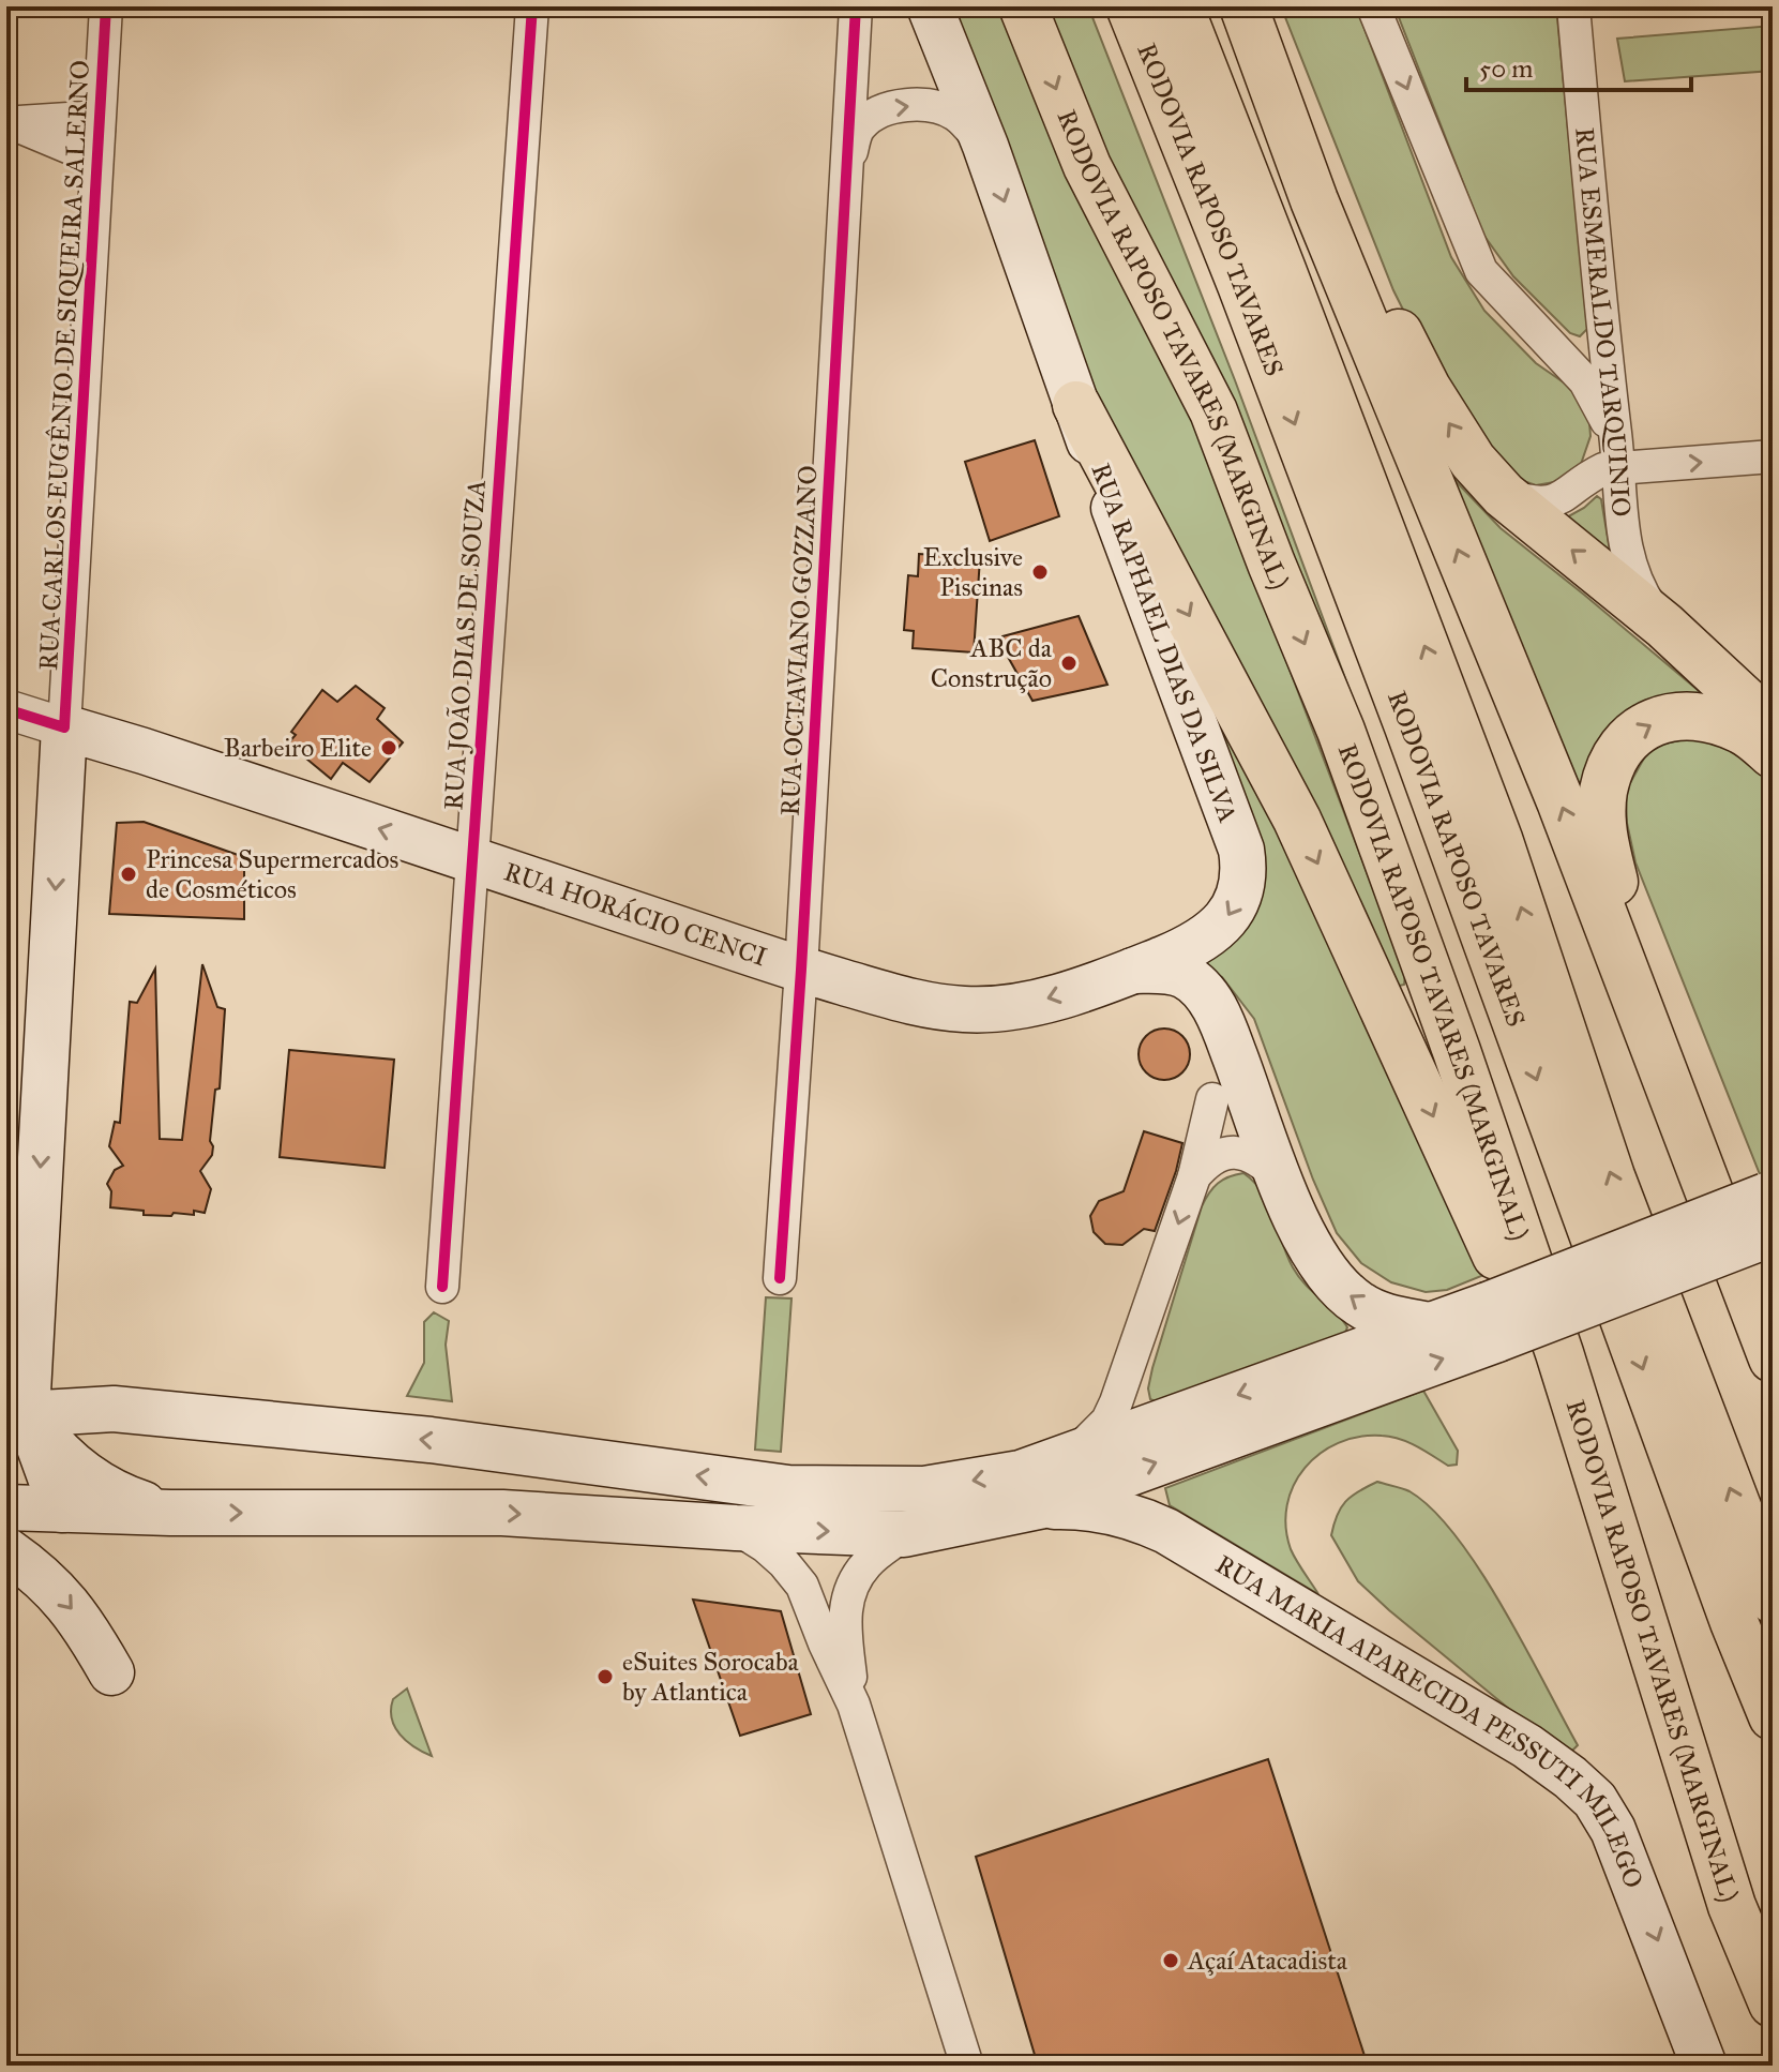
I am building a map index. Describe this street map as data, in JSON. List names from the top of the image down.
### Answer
{
  "streets": {
    "highway": ["RODOVIA RAPOSO TAVARES", "RODOVIA RAPOSO TAVARES (MARGINAL)"],
    "main road": [
      "RUA CARLOS EUGÊNIO DE SIQUEIRA SALERNO",
      "RUA RAPHAEL DIAS DA SILVA",
      "RUA HORÁCIO CENCI",
      "RUA MARIA APARECIDA PESSUTI MILEGO"
    ],
    "street": ["RUA ESMERALDO TARQUINIO", "RUA OCTAVIANO GOZZANO", "RUA JOÃO DIAS DE SOUZA"]
  },
  "crossings": [
    ["RUA CARLOS EUGÊNIO DE SIQUEIRA SALERNO", "RUA HORÁCIO CENCI"],
    ["RUA OCTAVIANO GOZZANO", "RUA RAPHAEL DIAS DA SILVA"],
    ["RUA OCTAVIANO GOZZANO", "RUA HORÁCIO CENCI"],
    ["RUA RAPHAEL DIAS DA SILVA", "RUA HORÁCIO CENCI"],
    ["RUA JOÃO DIAS DE SOUZA", "RUA HORÁCIO CENCI"]
  ],
  "one_way": [
    "RUA CARLOS EUGÊNIO DE SIQUEIRA SALERNO",
    "RUA RAPHAEL DIAS DA SILVA",
    "RUA HORÁCIO CENCI",
    "RUA MARIA APARECIDA PESSUTI MILEGO"
  ],
  "places": [
    "Exclusive Piscinas",
    "ABC da Construção",
    "Barbeiro Elite",
    "Princesa Supermercados de Cosméticos",
    "eSuites Sorocaba by Atlantica",
    "Açaí Atacadista"
  ],
  "scale_bar": "50 m"
}
